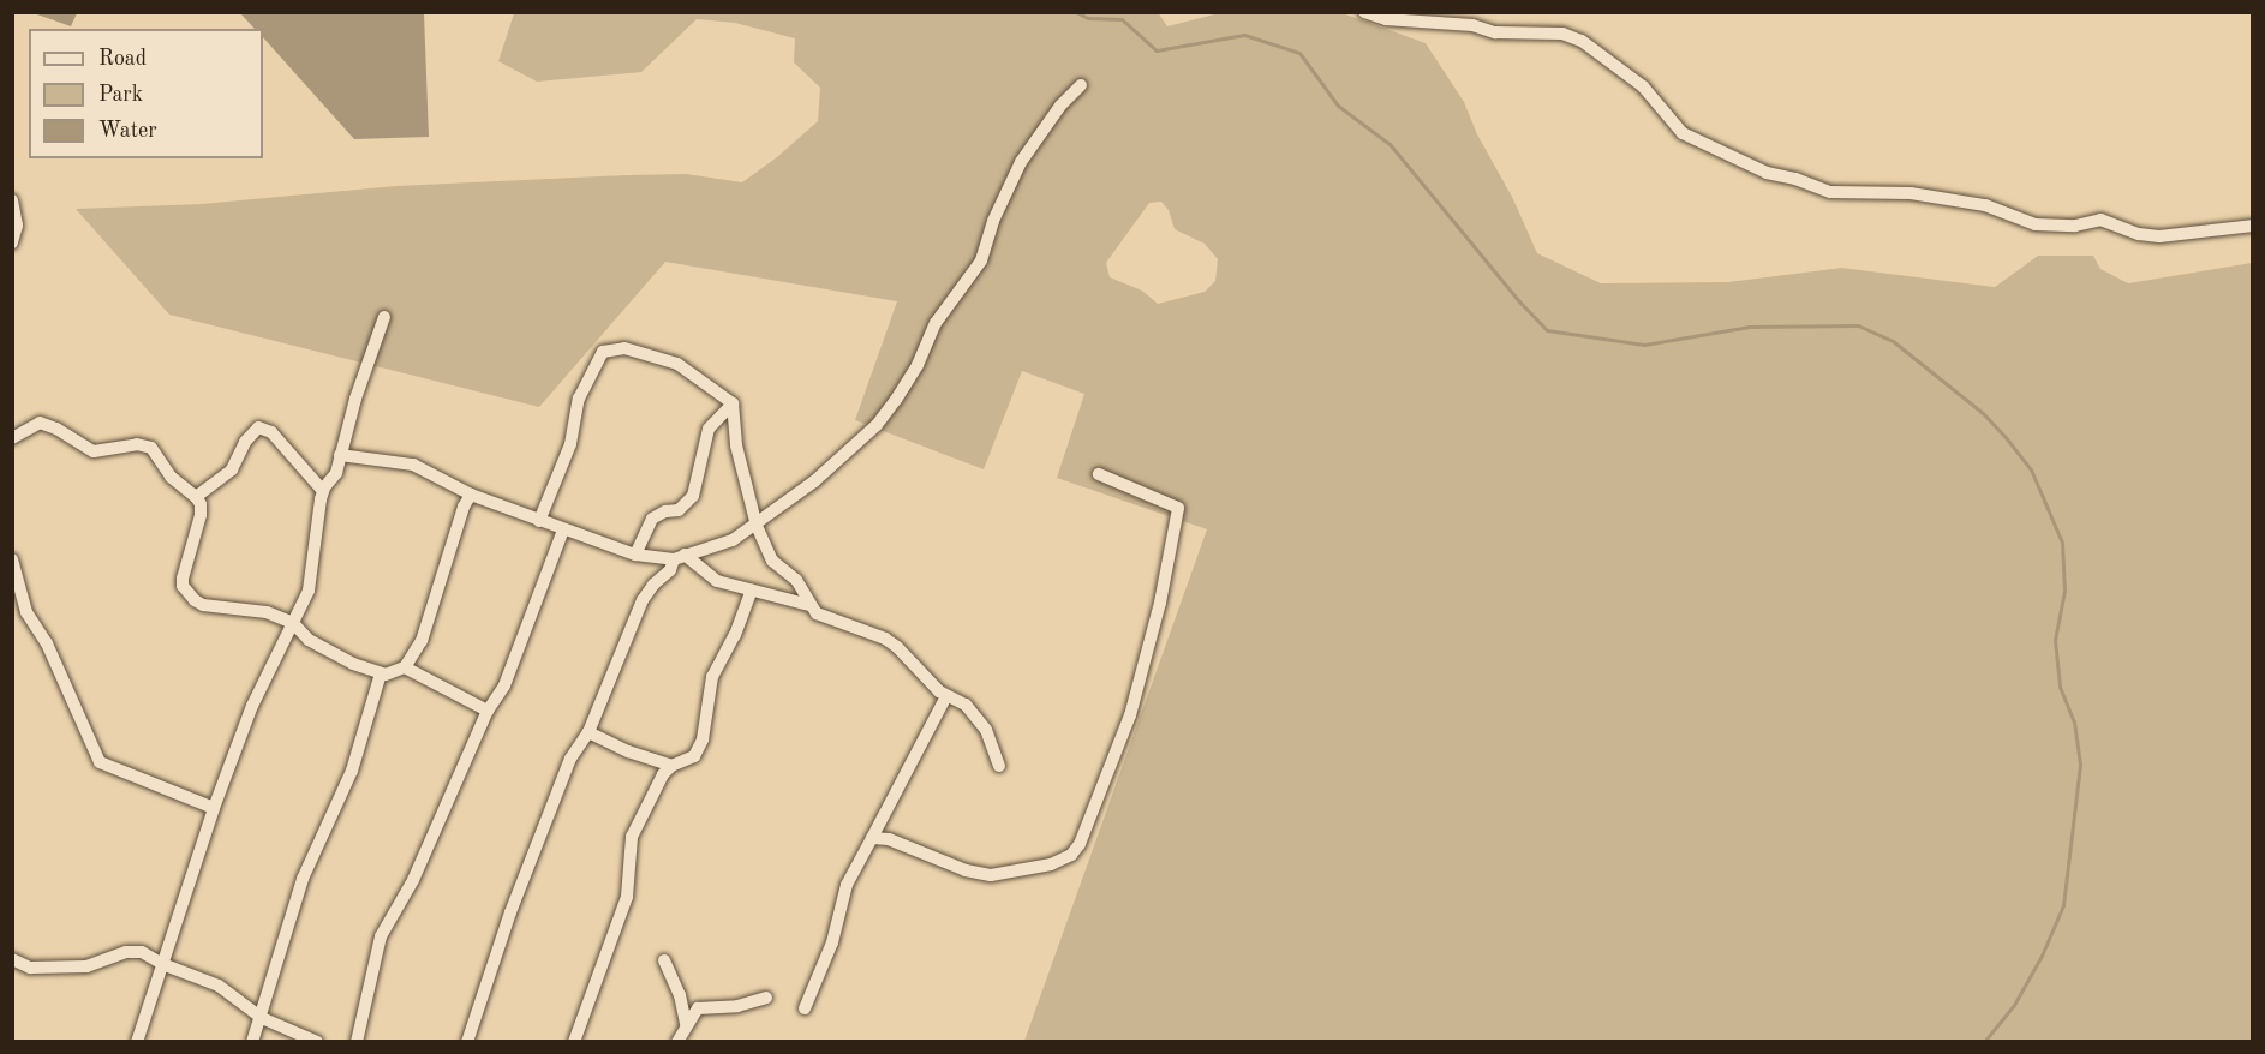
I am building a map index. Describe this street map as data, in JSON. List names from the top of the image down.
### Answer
{
  "legend": ["Road", "Park", "Water"]
}
